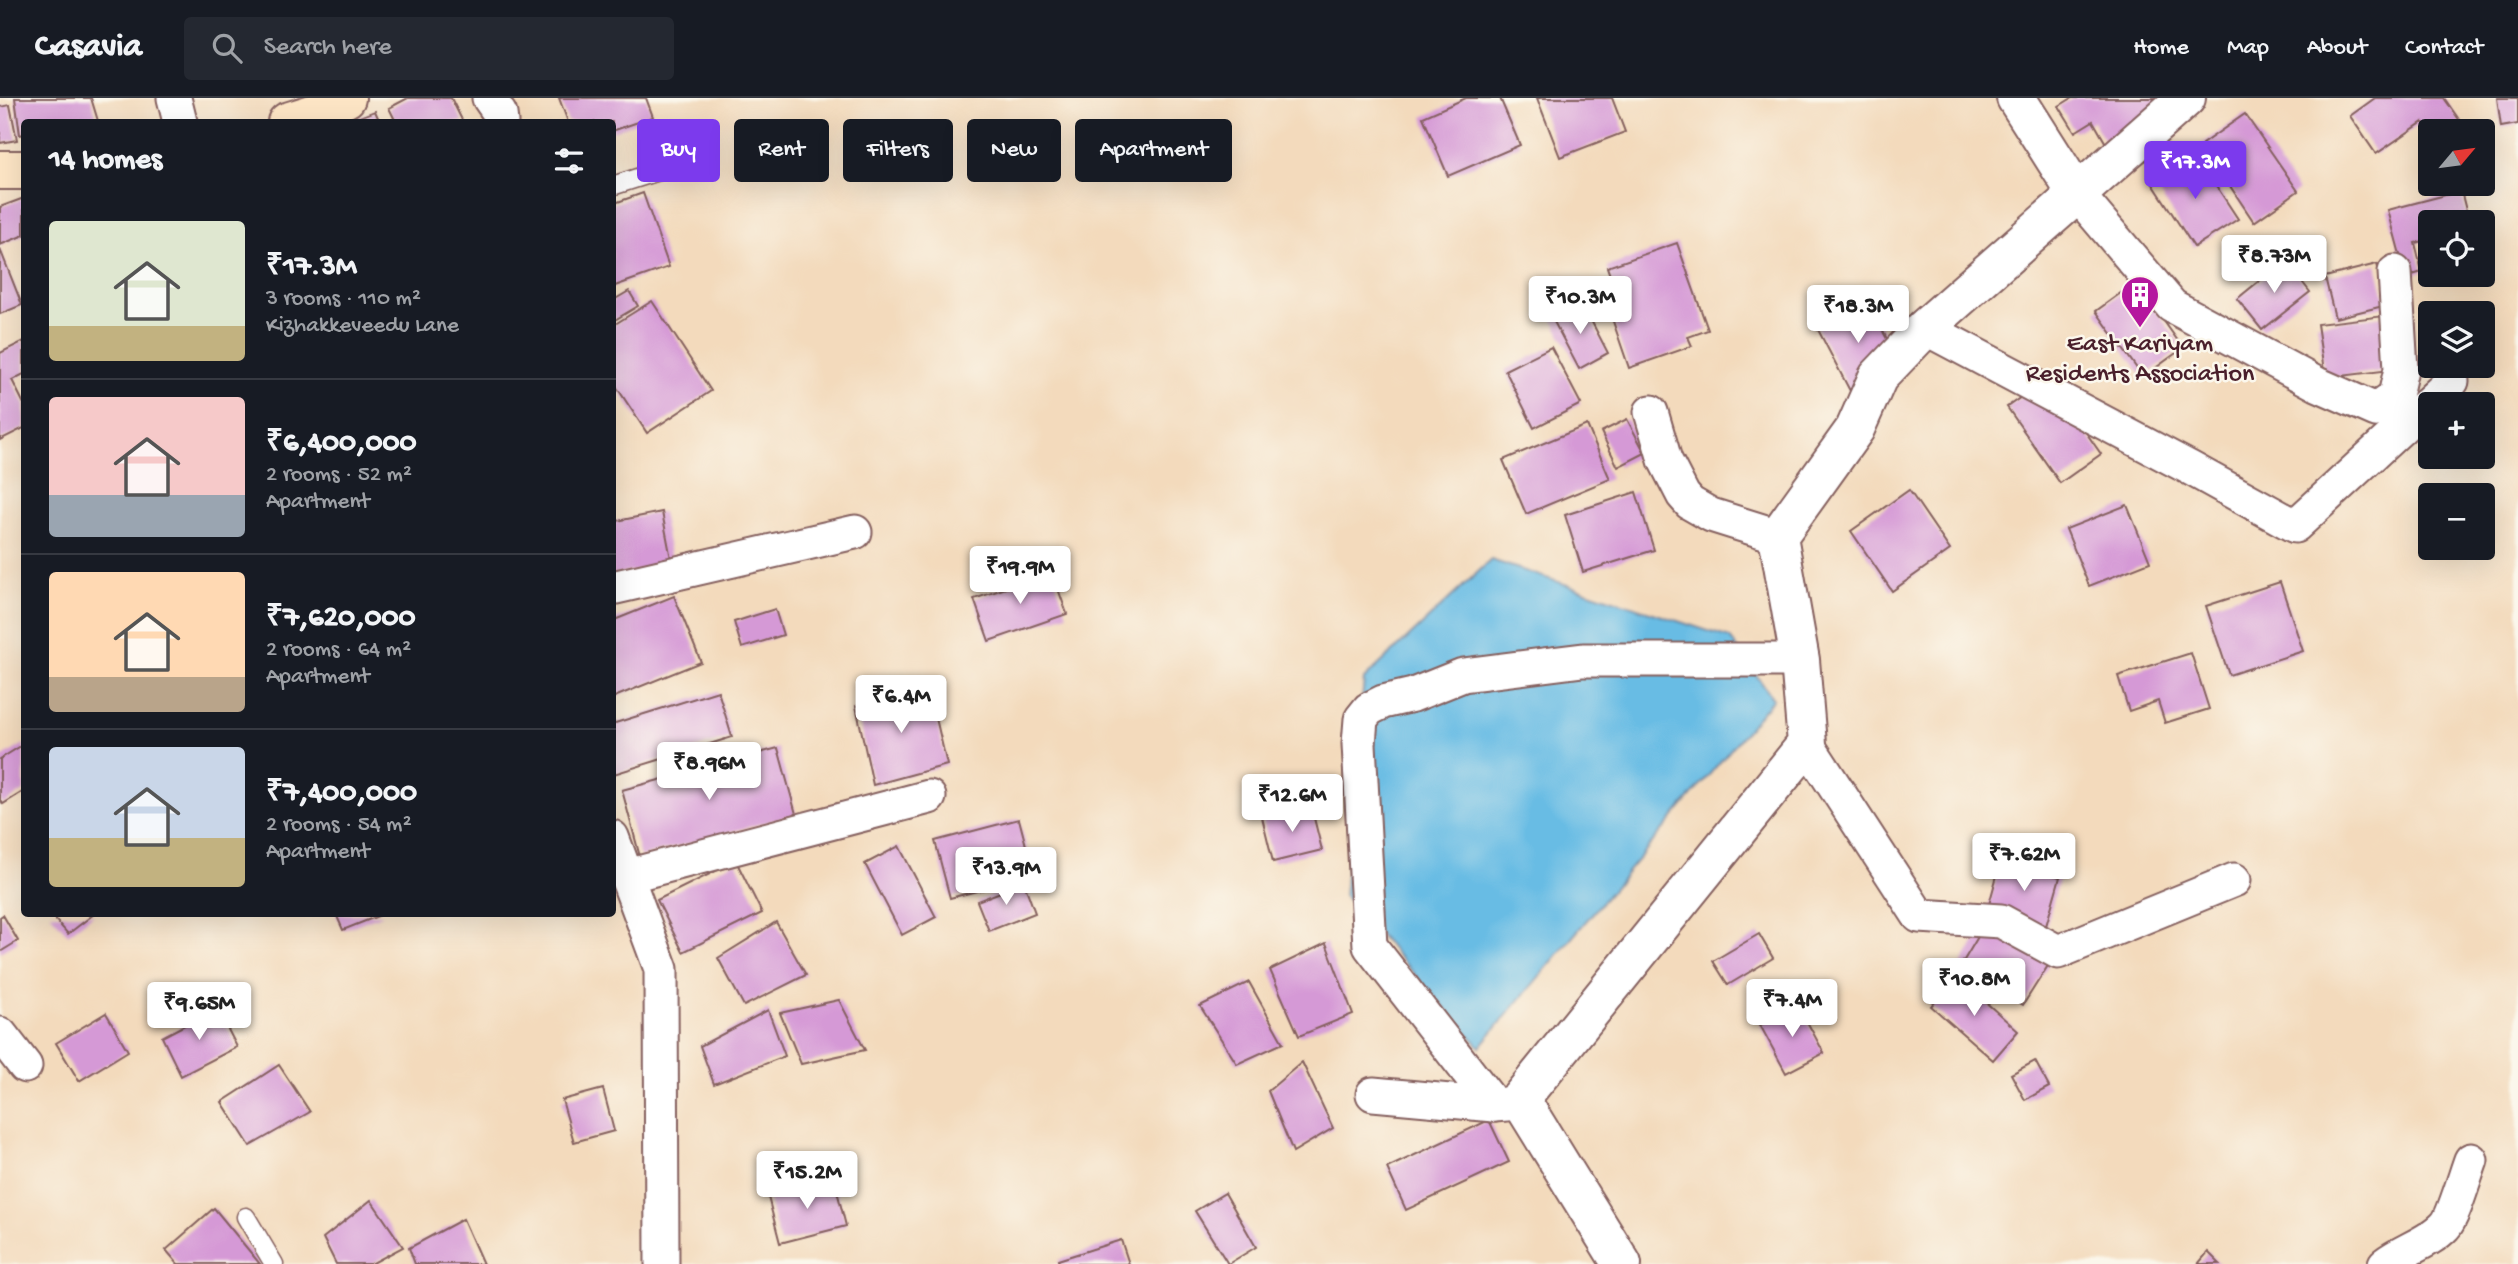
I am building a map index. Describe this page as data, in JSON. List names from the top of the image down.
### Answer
{
  "places": {
    "building": ["East Kariyam Residents Association"]
  },
  "north": "top right",
  "page": {
    "header": "Casavia",
    "search": "Search here",
    "nav": [
      "Home",
      "Map",
      "About",
      "Contact"
    ],
    "map_buttons": ["+", "−"],
    "chip": [
      "Buy",
      "Rent",
      "Filters",
      "New",
      "Apartment"
    ],
    "heading": "14 homes",
    "price": [
      "₹17.3M",
      "₹8.73M",
      "₹10.3M",
      "₹18.3M",
      "₹19.9M",
      "₹6.4M",
      "₹8.96M",
      "₹12.6M",
      "₹7.62M",
      "₹13.9M",
      "₹10.8M",
      "₹7.4M",
      "₹9.65M",
      "₹15.2M"
    ],
    "list": [
      {
        "name": "₹17.3M",
        "note": "3 rooms · 110 m² · Kizhakkeveedu Lane"
      },
      {
        "name": "₹6,400,000",
        "note": "2 rooms · 52 m² · Apartment"
      },
      {
        "name": "₹7,620,000",
        "note": "2 rooms · 64 m² · Apartment"
      },
      {
        "name": "₹7,400,000",
        "note": "2 rooms · 54 m² · Apartment"
      }
    ]
  }
}
